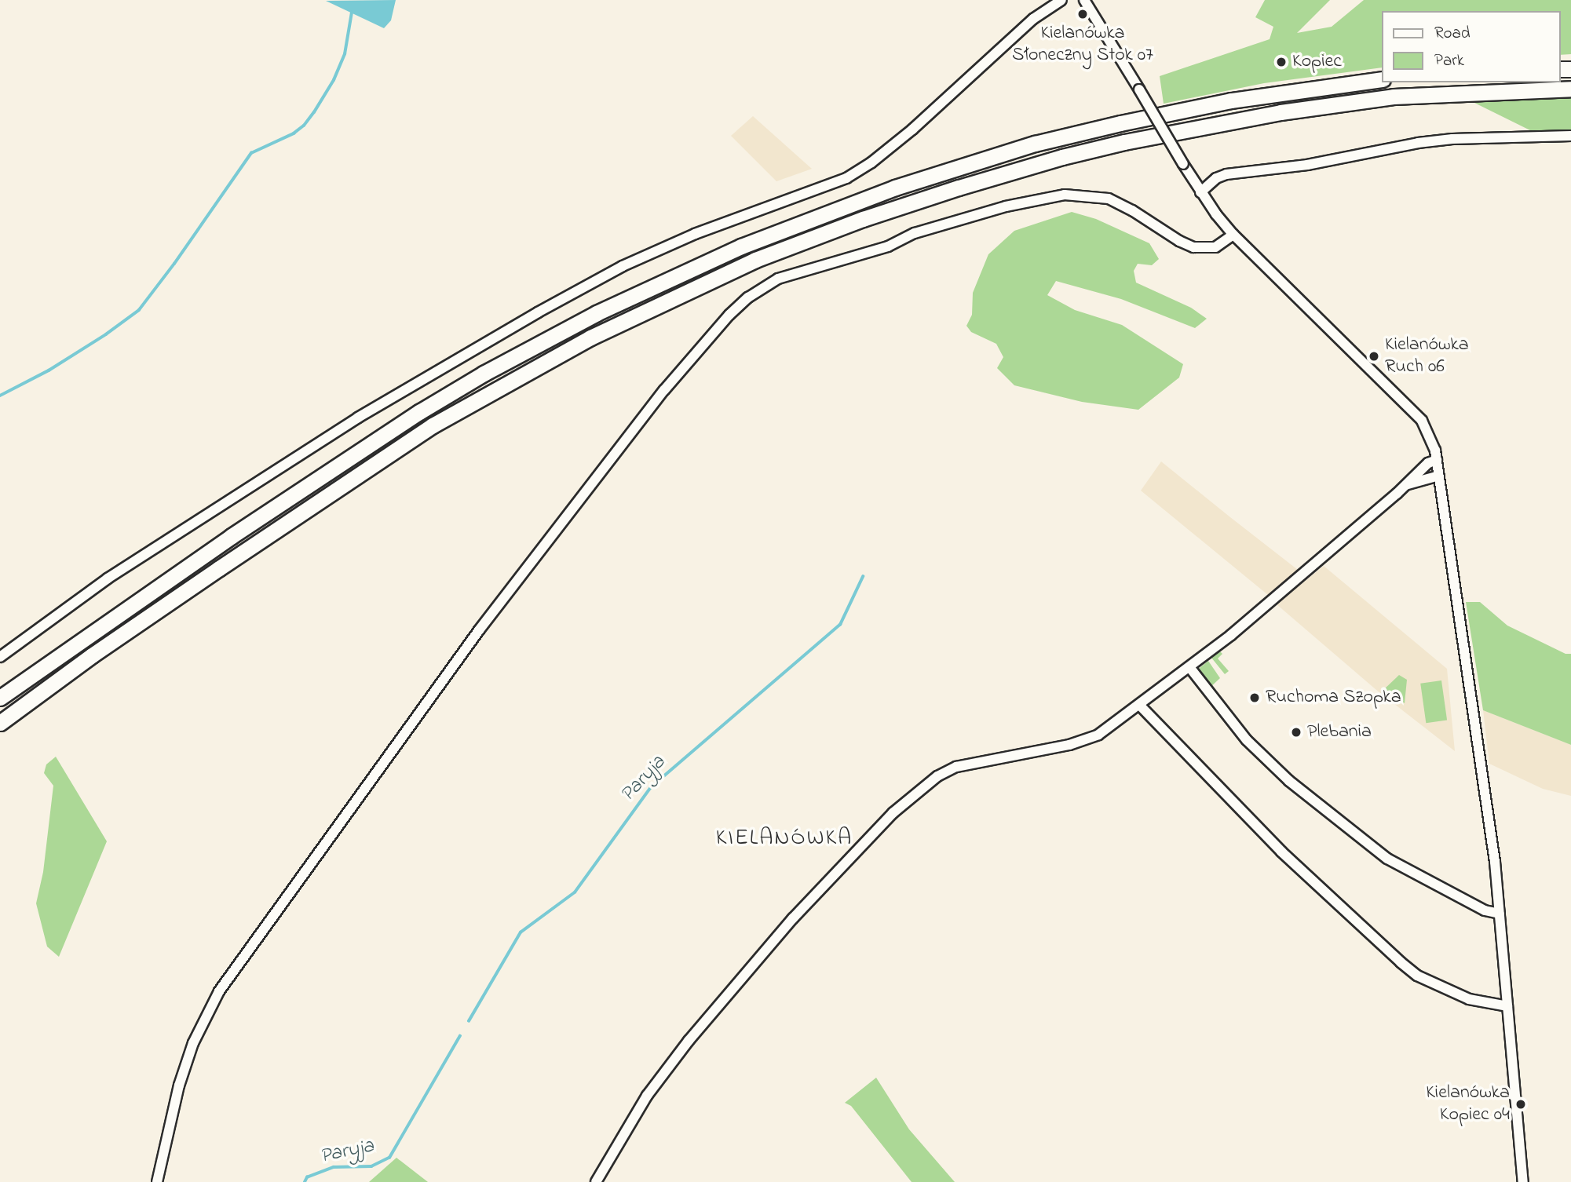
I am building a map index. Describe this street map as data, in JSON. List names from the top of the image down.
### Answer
{
  "districts": ["KIELANÓWKA"],
  "water": ["Paryja"],
  "places": [
    "Kielanówka Słoneczny Stok 07",
    "Kopiec",
    "Kielanówka Ruch 06",
    "Ruchoma Szopka",
    "Plebania",
    "Kielanówka Kopiec 04"
  ],
  "legend": ["Road", "Park"]
}
